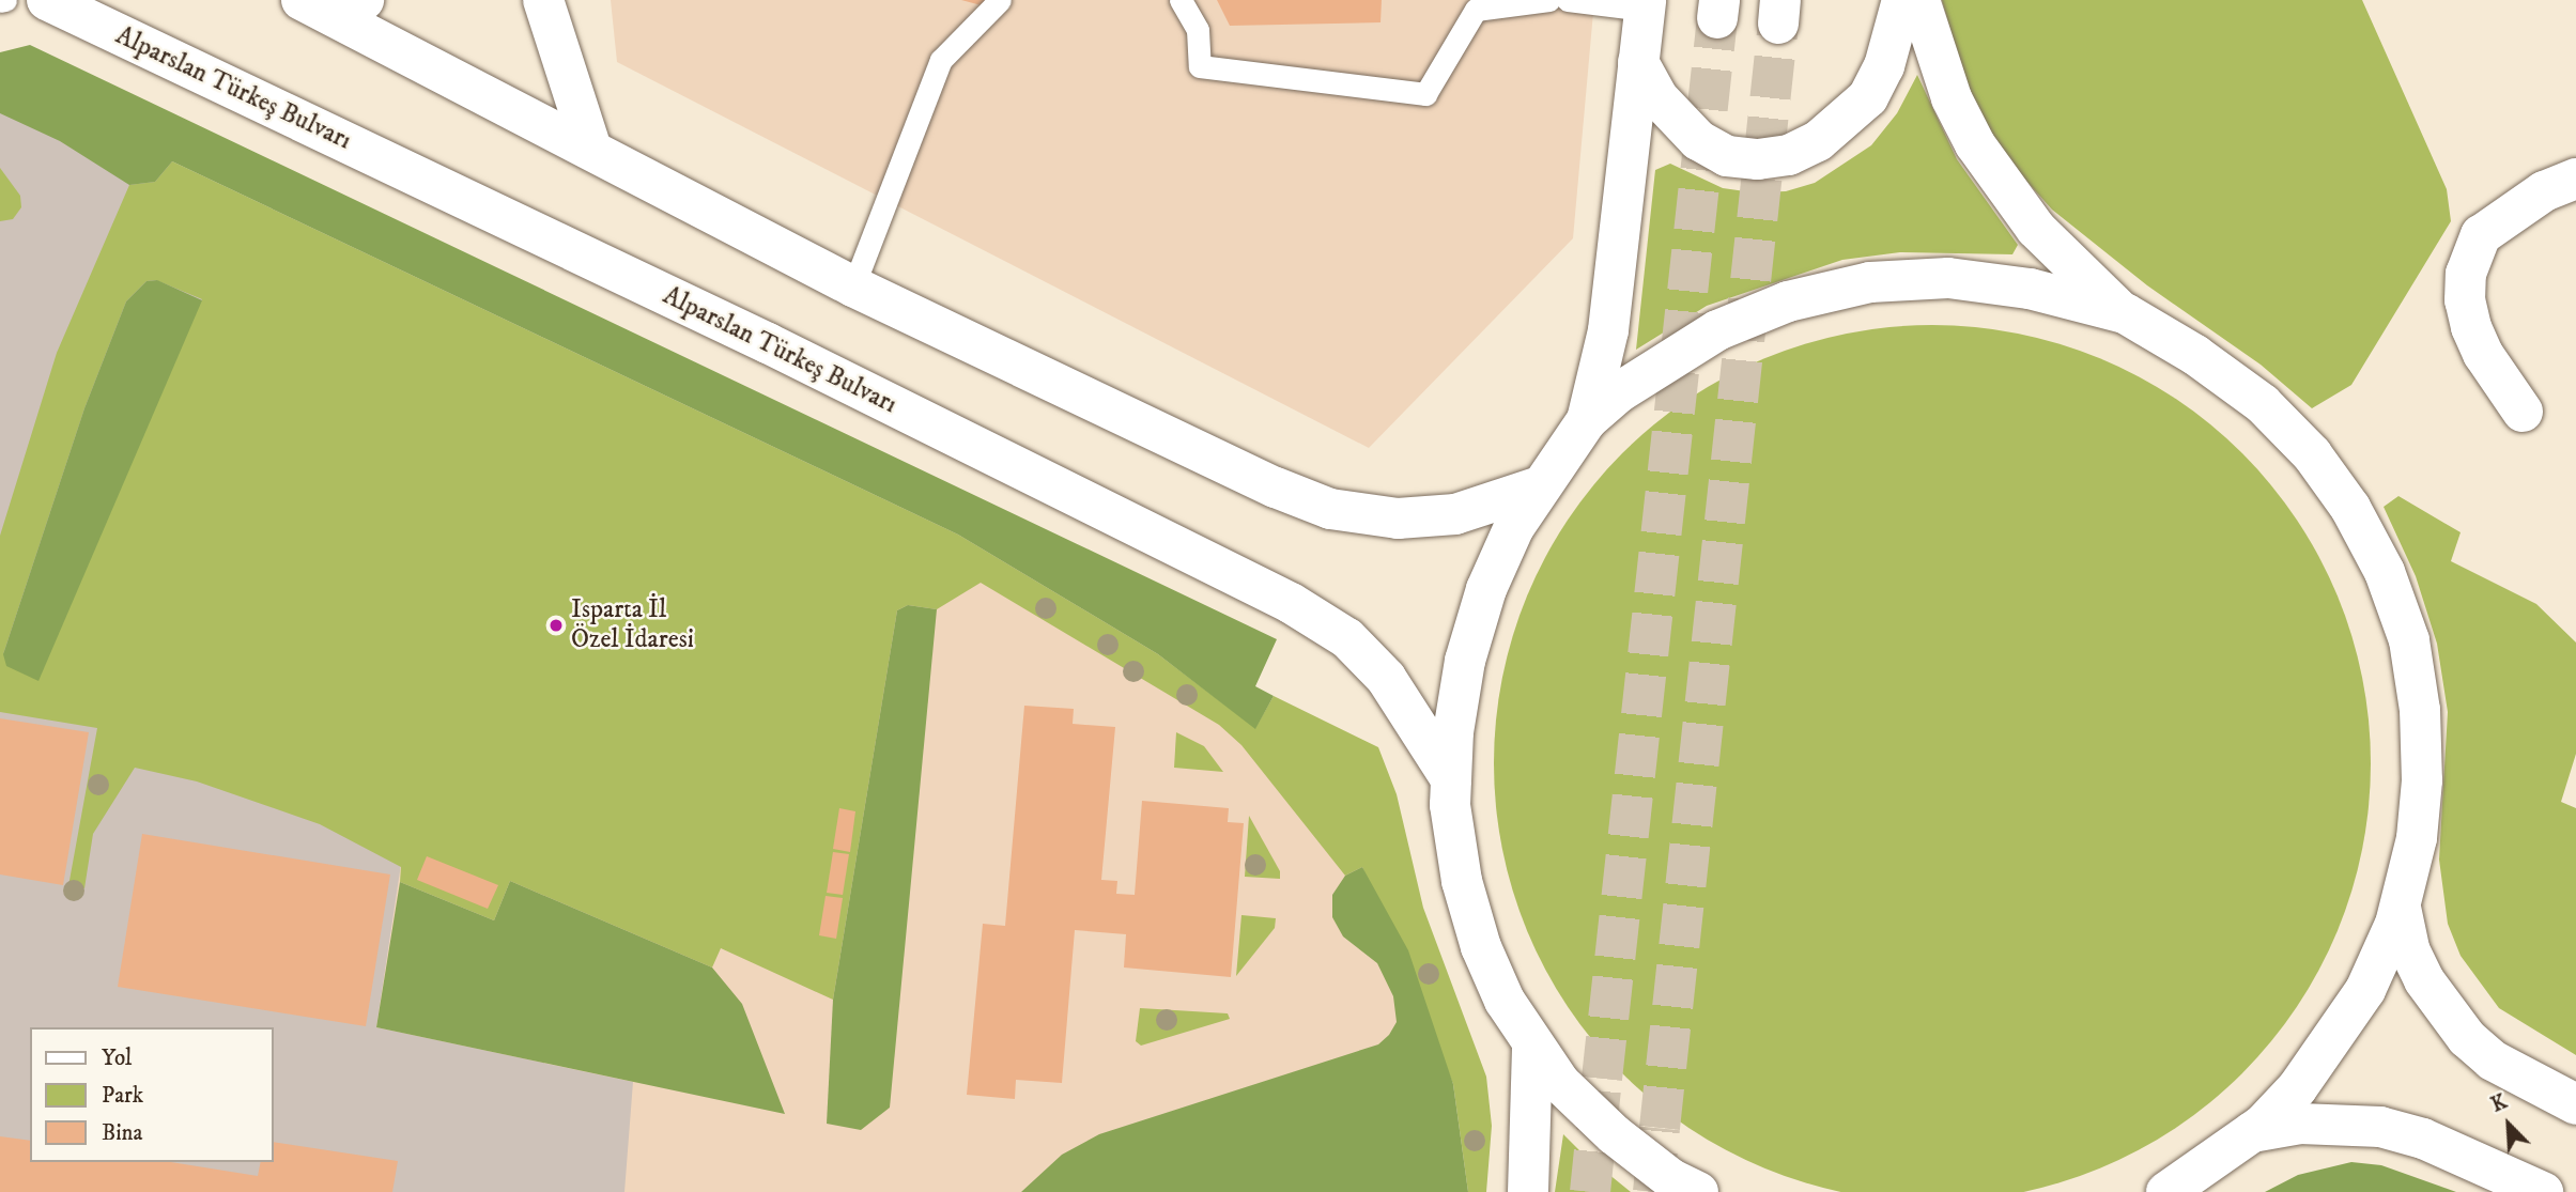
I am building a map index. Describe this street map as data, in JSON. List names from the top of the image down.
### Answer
{
  "streets": {
    "main road": ["Alparslan Türkeş Bulvarı"]
  },
  "places": ["Isparta İl Özel İdaresi"],
  "legend": ["Yol", "Park", "Bina"],
  "north": "top left"
}
